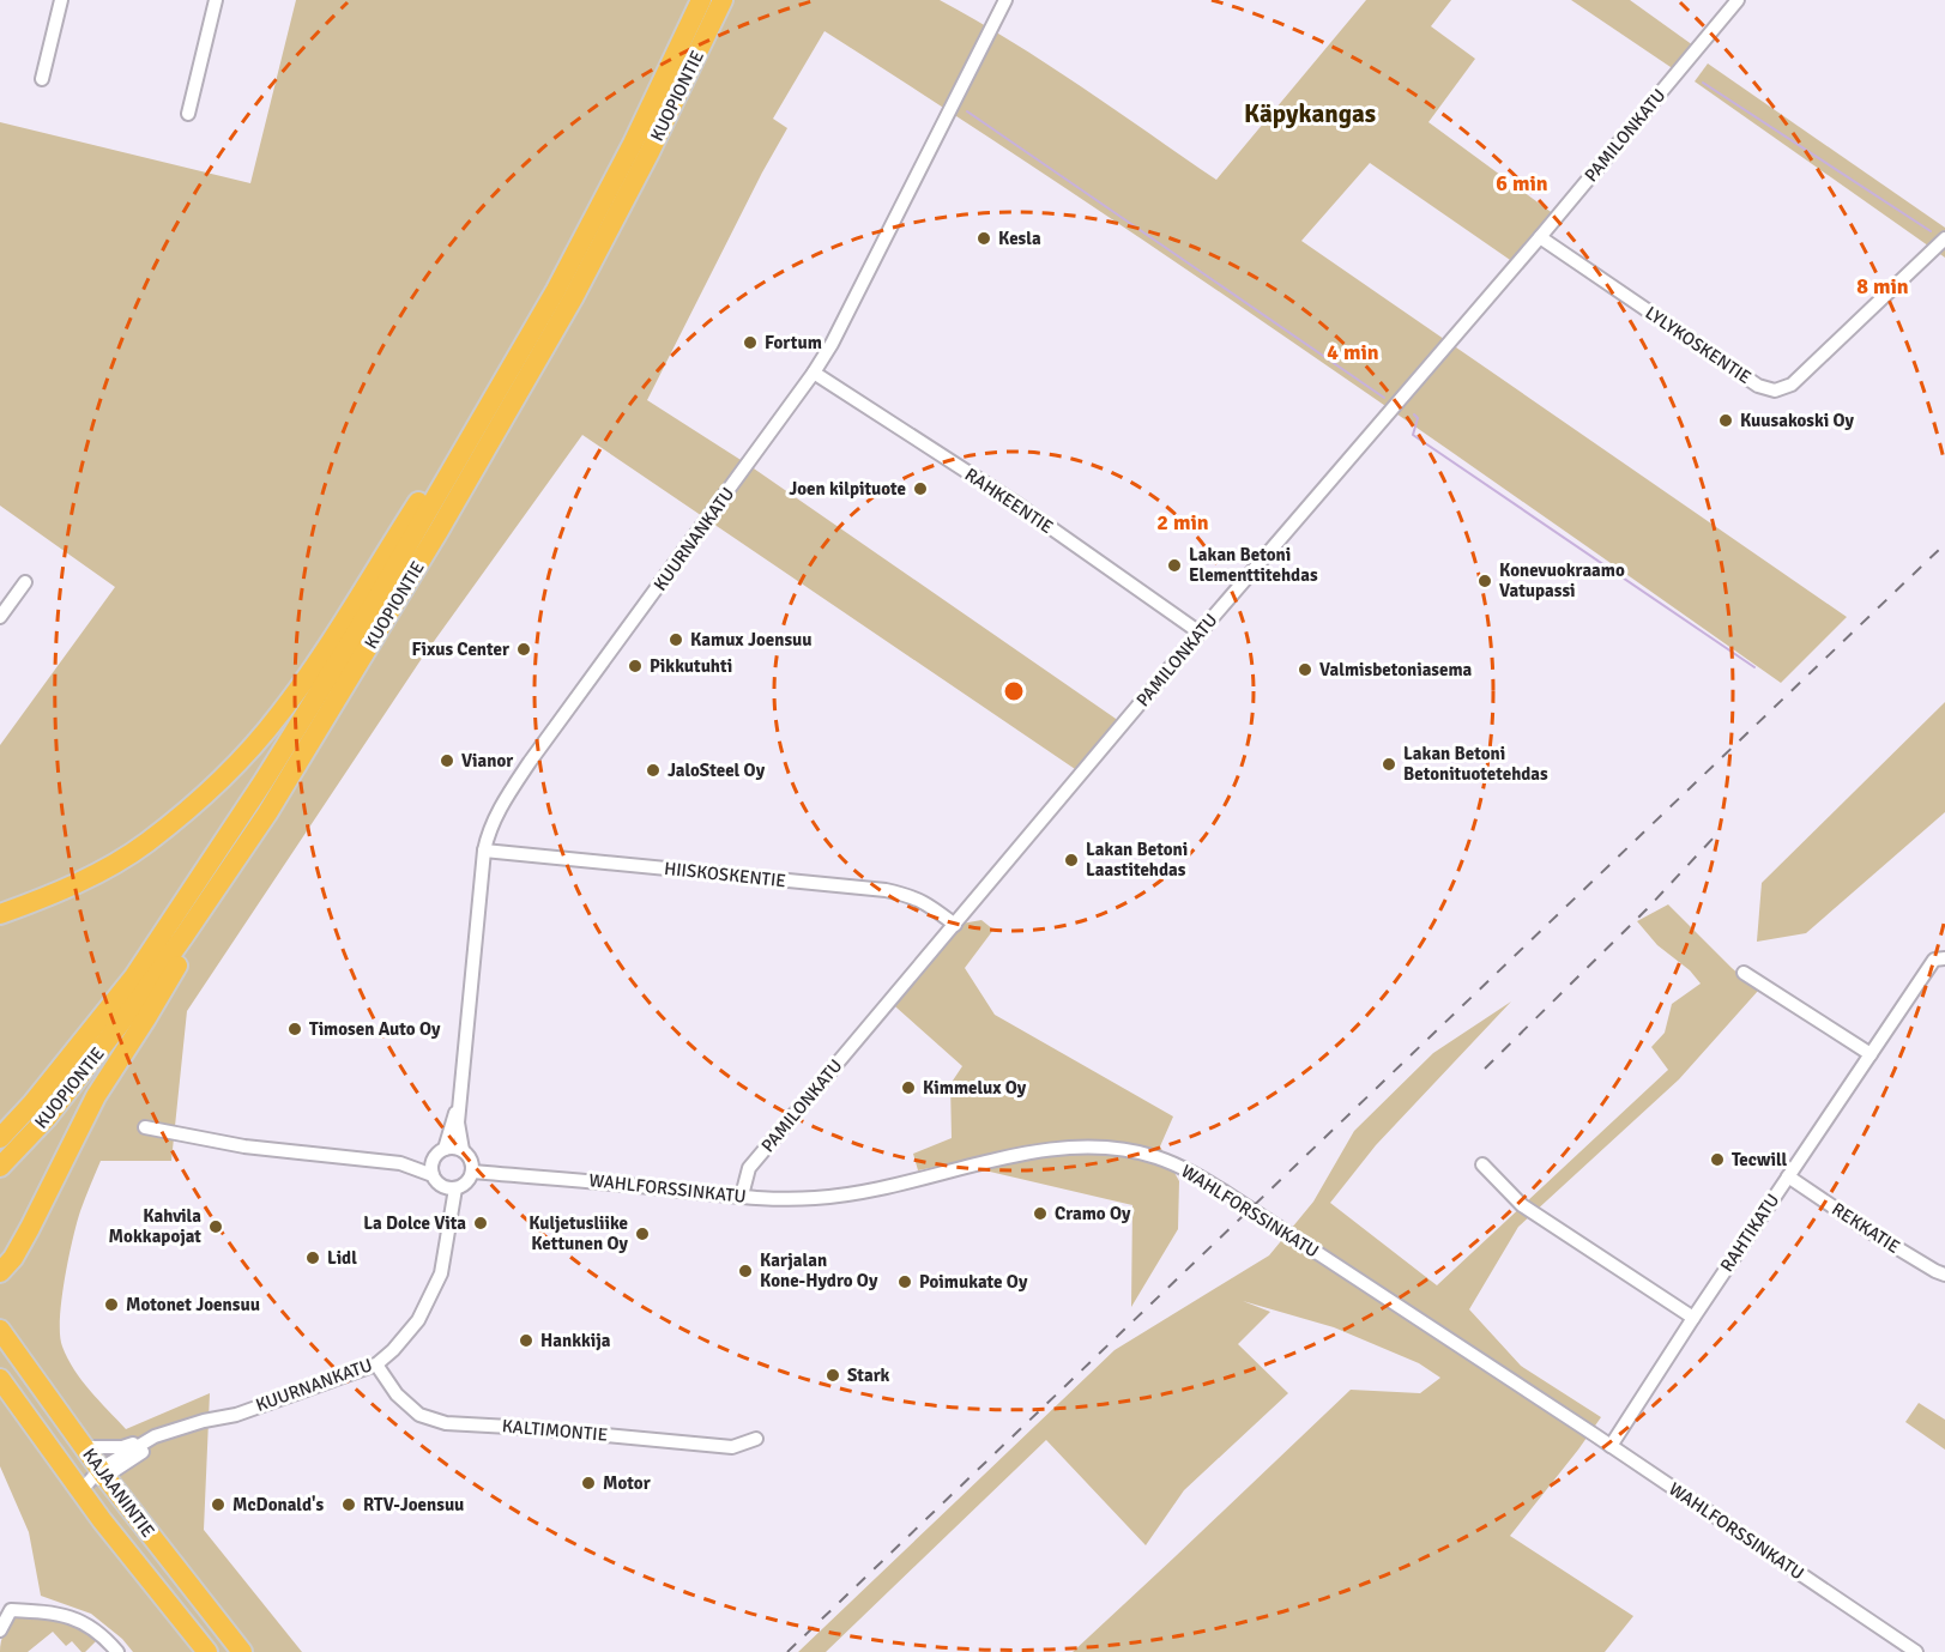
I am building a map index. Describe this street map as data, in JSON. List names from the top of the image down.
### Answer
{
  "streets": {
    "highway": ["KUOPIONTIE", "KAJAANINTIE"],
    "street": [
      "PAMILONKATU",
      "LYLYKOSKENTIE",
      "RAHKEENTIE",
      "KUURNANKATU",
      "HIISKOSKENTIE",
      "WAHLFORSSINKATU",
      "REKKATIE",
      "RAHTIKATU",
      "KALTIMONTIE"
    ]
  },
  "crossings": [
    ["PAMILONKATU", "LYLYKOSKENTIE"],
    ["PAMILONKATU", "RAHKEENTIE"],
    ["PAMILONKATU", "HIISKOSKENTIE"],
    ["PAMILONKATU", "WAHLFORSSINKATU"],
    ["RAHKEENTIE", "KUURNANKATU"],
    ["KUURNANKATU", "HIISKOSKENTIE"],
    ["KUURNANKATU", "WAHLFORSSINKATU"],
    ["KUURNANKATU", "KALTIMONTIE"],
    ["KUURNANKATU", "KAJAANINTIE"],
    ["WAHLFORSSINKATU", "RAHTIKATU"],
    ["REKKATIE", "RAHTIKATU"]
  ],
  "districts": ["Käpykangas"],
  "places": [
    "Kesla",
    "Fortum",
    "Kuusakoski Oy",
    "Joen kilpituote",
    "Lakan Betoni Elementtitehdas",
    "Konevuokraamo Vatupassi",
    "Kamux Joensuu",
    "Fixus Center",
    "Pikkutuhti",
    "Valmisbetoniasema",
    "Vianor",
    "Lakan Betoni Betonituotetehdas",
    "JaloSteel Oy",
    "Lakan Betoni Laastitehdas",
    "Timosen Auto Oy",
    "Kimmelux Oy",
    "Tecwill",
    "Cramo Oy",
    "La Dolce Vita",
    "Kahvila Mokkapojat",
    "Kuljetusliike Kettunen Oy",
    "Lidl",
    "Karjalan Kone-Hydro Oy",
    "Poimukate Oy",
    "Motonet Joensuu",
    "Hankkija",
    "Stark",
    "Motor",
    "McDonald's",
    "RTV-Joensuu"
  ],
  "rings": [
    "6 min",
    "8 min",
    "4 min",
    "2 min"
  ]
}
